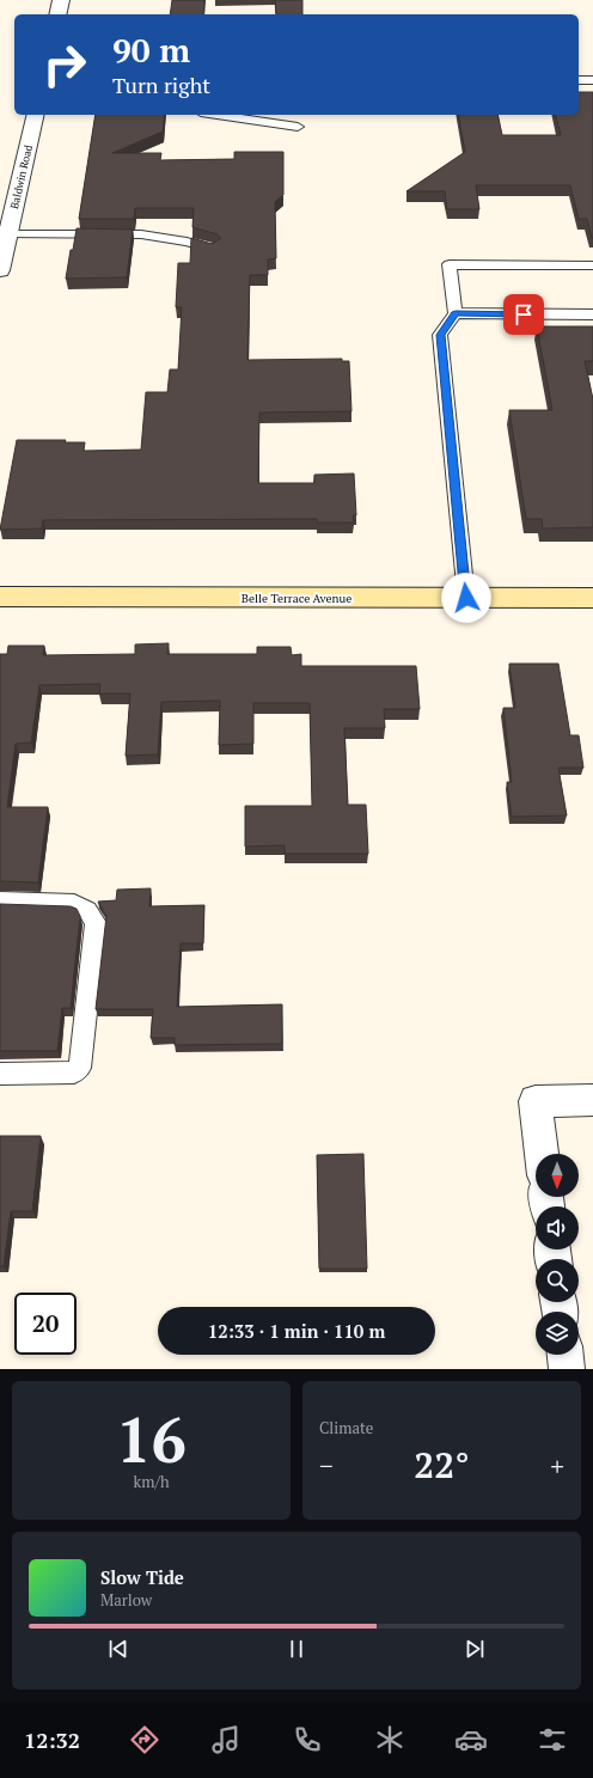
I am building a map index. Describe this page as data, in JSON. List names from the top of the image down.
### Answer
{
  "streets": {
    "street": ["Baldwin Road", "Belle Terrace Avenue"]
  },
  "north": "bottom",
  "page": {
    "turn": ["90 m", "Turn right"],
    "limit": "20",
    "trip": "12:33 · 1 min · 110 m",
    "tile": [
      ["16", "km/h"],
      "Climate"
    ],
    "heat": ["−", "22°", "+"],
    "song": ["Slow Tide", "Marlow"],
    "tabs": "12:32"
  }
}
